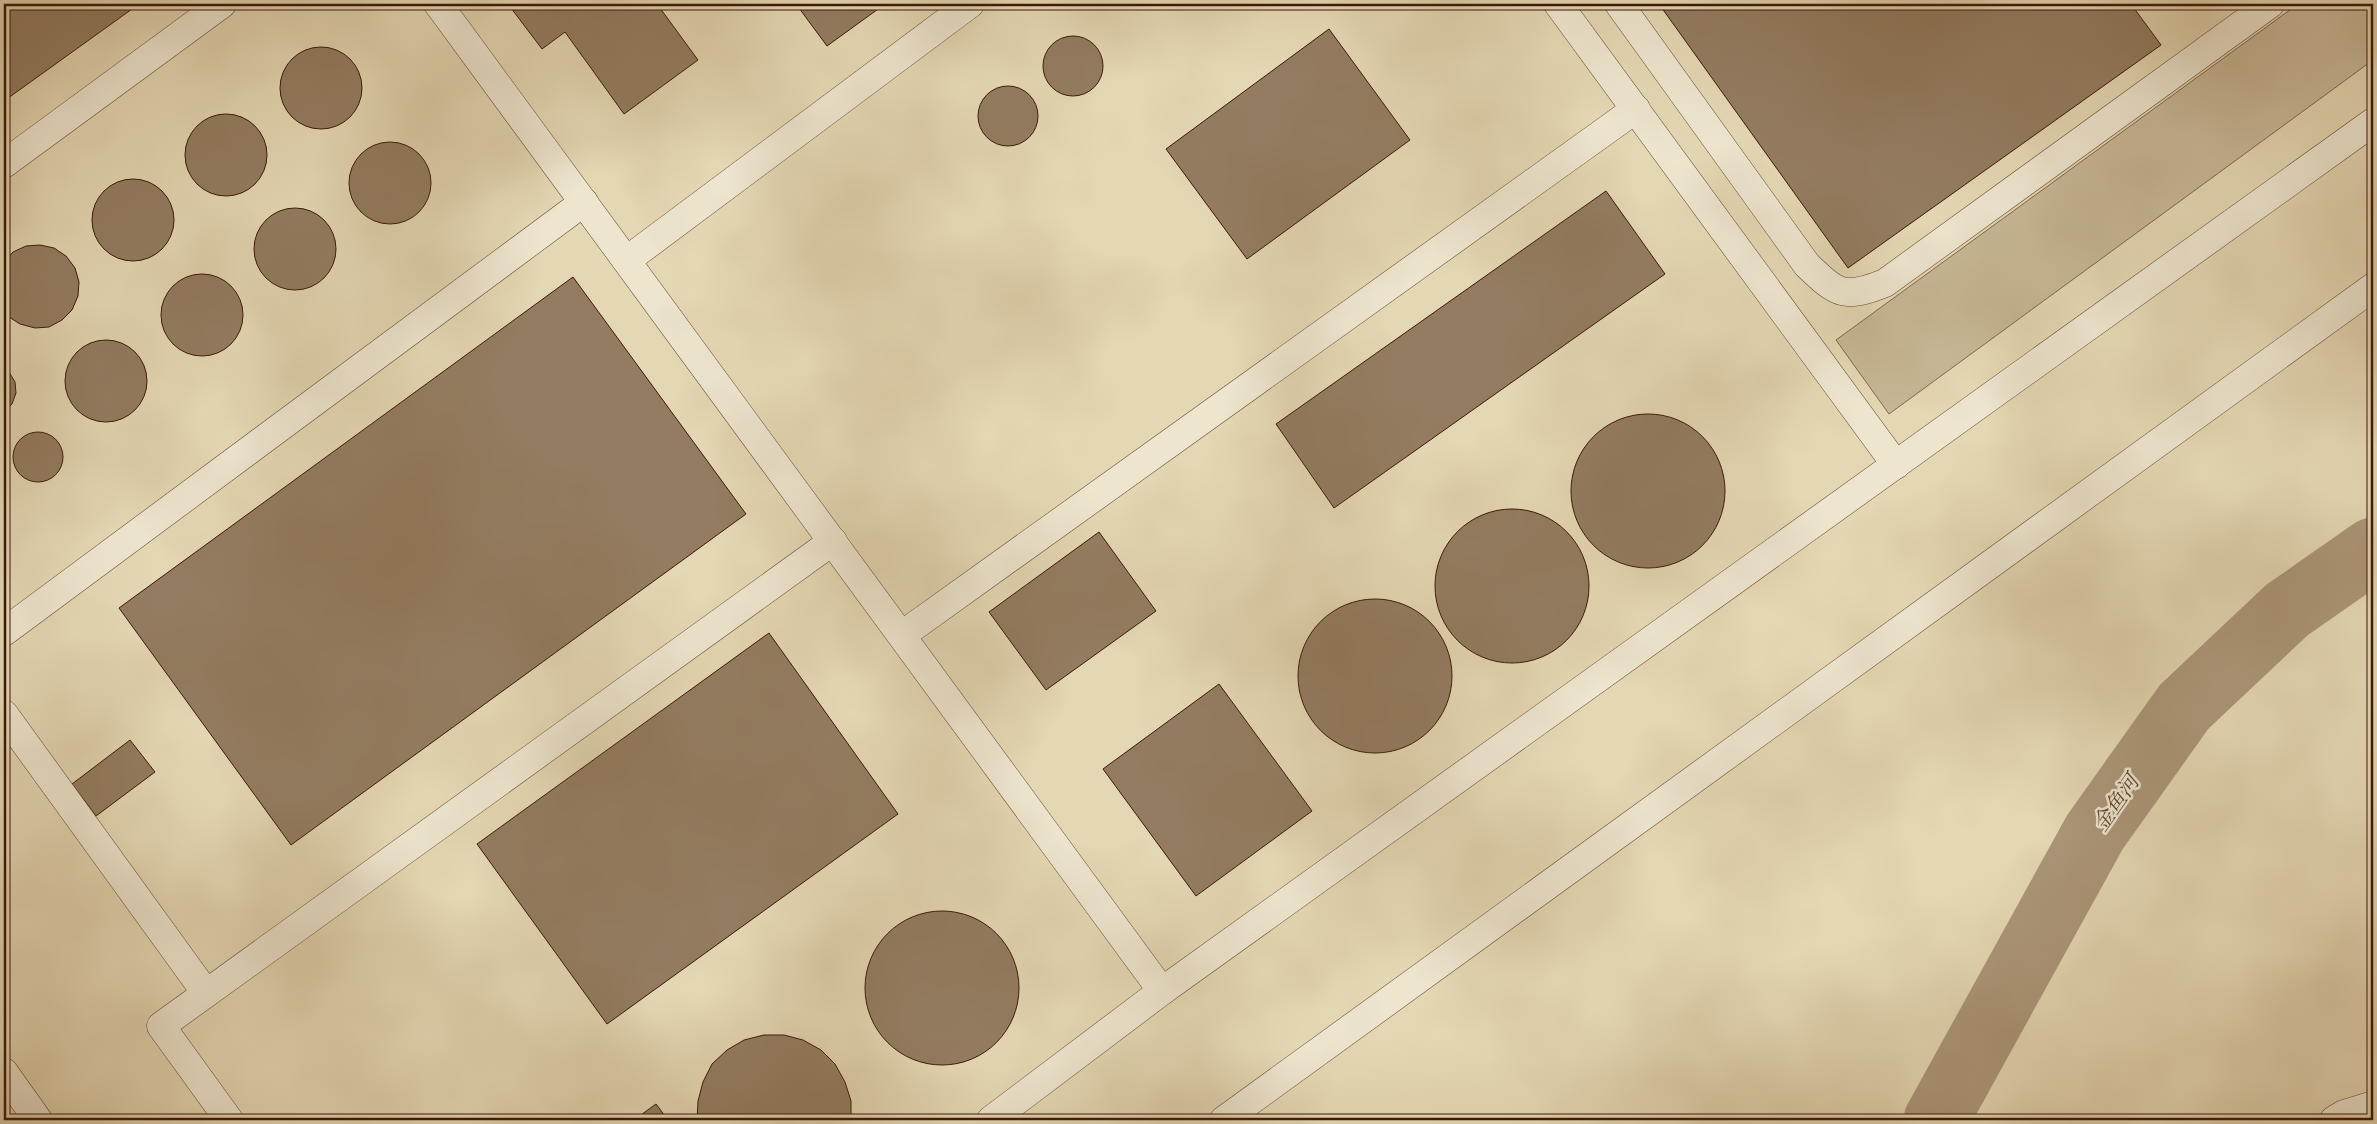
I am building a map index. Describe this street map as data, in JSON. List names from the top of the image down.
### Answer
{
  "water": ["金鱼河"]
}
